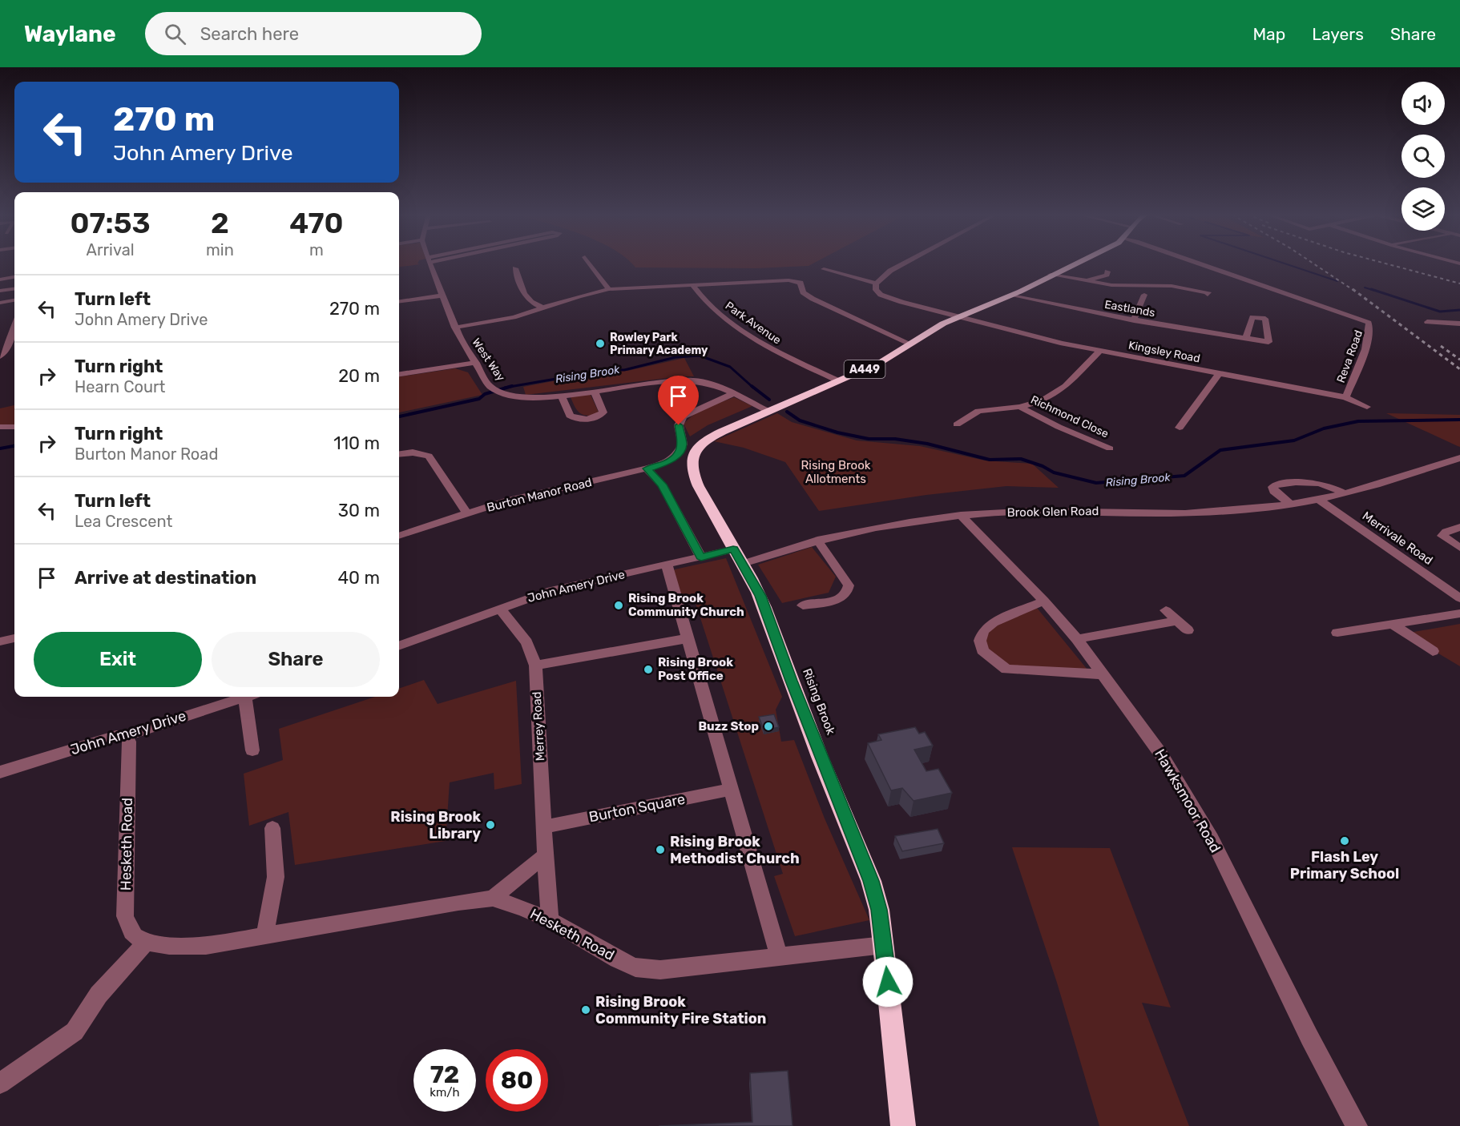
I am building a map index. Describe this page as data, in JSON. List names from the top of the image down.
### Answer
{
  "streets": {
    "highway": ["A449", "Rising Brook"],
    "street": [
      "Eastlands",
      "Park Avenue",
      "Kingsley Road",
      "Reva Road",
      "West Way",
      "Richmond Close",
      "Burton Manor Road",
      "Brook Glen Road",
      "Merrivale Road",
      "John Amery Drive",
      "Merrey Road",
      "Hawksmoor Road",
      "Burton Square",
      "Hesketh Road"
    ]
  },
  "crossings": [
    ["Eastlands", "A449"],
    ["Park Avenue", "Rising Brook"],
    ["Kingsley Road", "Reva Road"],
    ["Kingsley Road", "A449"],
    ["Kingsley Road", "Rising Brook"],
    ["West Way", "Burton Manor Road"],
    ["West Way", "Rising Brook"],
    ["A449", "Rising Brook"],
    ["Brook Glen Road", "Merrivale Road"],
    ["Brook Glen Road", "John Amery Drive"],
    ["Brook Glen Road", "Rising Brook"],
    ["Brook Glen Road", "Hawksmoor Road"],
    ["John Amery Drive", "Rising Brook"],
    ["John Amery Drive", "Merrey Road"],
    ["John Amery Drive", "Hesketh Road"],
    ["Rising Brook", "Hesketh Road"],
    ["Merrey Road", "Burton Square"],
    ["Merrey Road", "Hesketh Road"]
  ],
  "water": ["Rising Brook"],
  "parks": ["Rising Brook Allotments"],
  "places": [
    "Rowley Park Primary Academy",
    "Rising Brook Community Church",
    "Rising Brook Post Office",
    "Buzz Stop",
    "Rising Brook Library",
    "Flash Ley Primary School",
    "Rising Brook Methodist Church",
    "Rising Brook Community Fire Station"
  ],
  "page": {
    "header": "Waylane",
    "search": "Search here",
    "nav": ["Map", "Layers", "Share"],
    "turn": ["270 m", "John Amery Drive"],
    "eta": [
      "07:53",
      "Arrival",
      "2",
      "min",
      "470",
      "m"
    ],
    "list": [
      {
        "name": "Turn left",
        "note": "John Amery Drive",
        "value": "270 m"
      },
      {
        "name": "Turn right",
        "note": "Hearn Court",
        "value": "20 m"
      },
      {
        "name": "Turn right",
        "note": "Burton Manor Road",
        "value": "110 m"
      },
      {
        "name": "Turn left",
        "note": "Lea Crescent",
        "value": "30 m"
      },
      {
        "name": "Arrive at destination",
        "value": "40 m"
      }
    ],
    "buttons": ["Exit", "Share"],
    "speed": "72 km/h",
    "limit": "80"
  }
}
